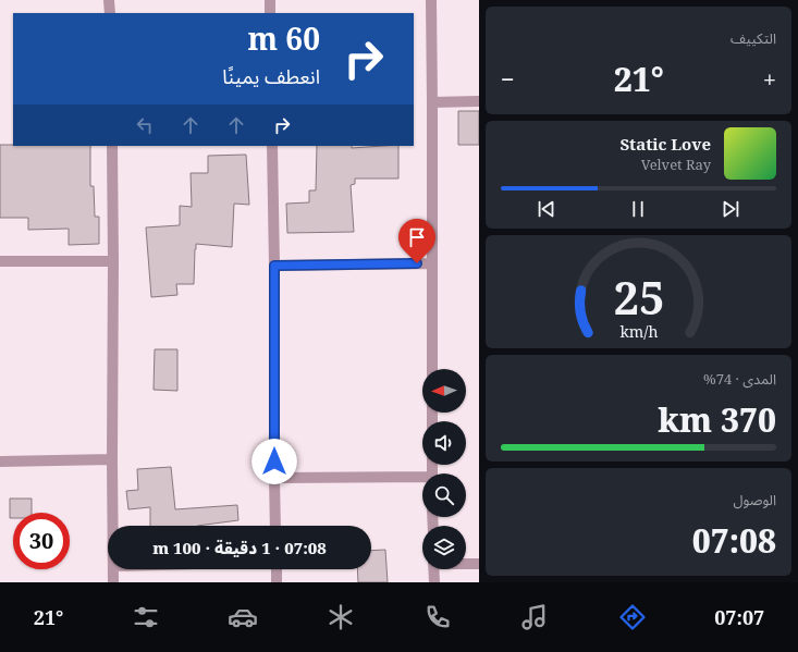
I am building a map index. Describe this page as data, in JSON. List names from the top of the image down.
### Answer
{
  "north": "left",
  "page": {
    "tile": [
      "التكييف",
      ["المدى · 74%", "370 km"],
      ["الوصول", "07:08"]
    ],
    "turn": ["60 m", "انعطف يمينًا"],
    "heat": ["−", "21°", "+"],
    "song": ["Static Love", "Velvet Ray"],
    "limit": "30",
    "trip": "07:08 · 1 دقيقة · 100 m",
    "tabs": ["07:07", "21°"],
    "gauge": ["25", "km/h"]
  }
}
